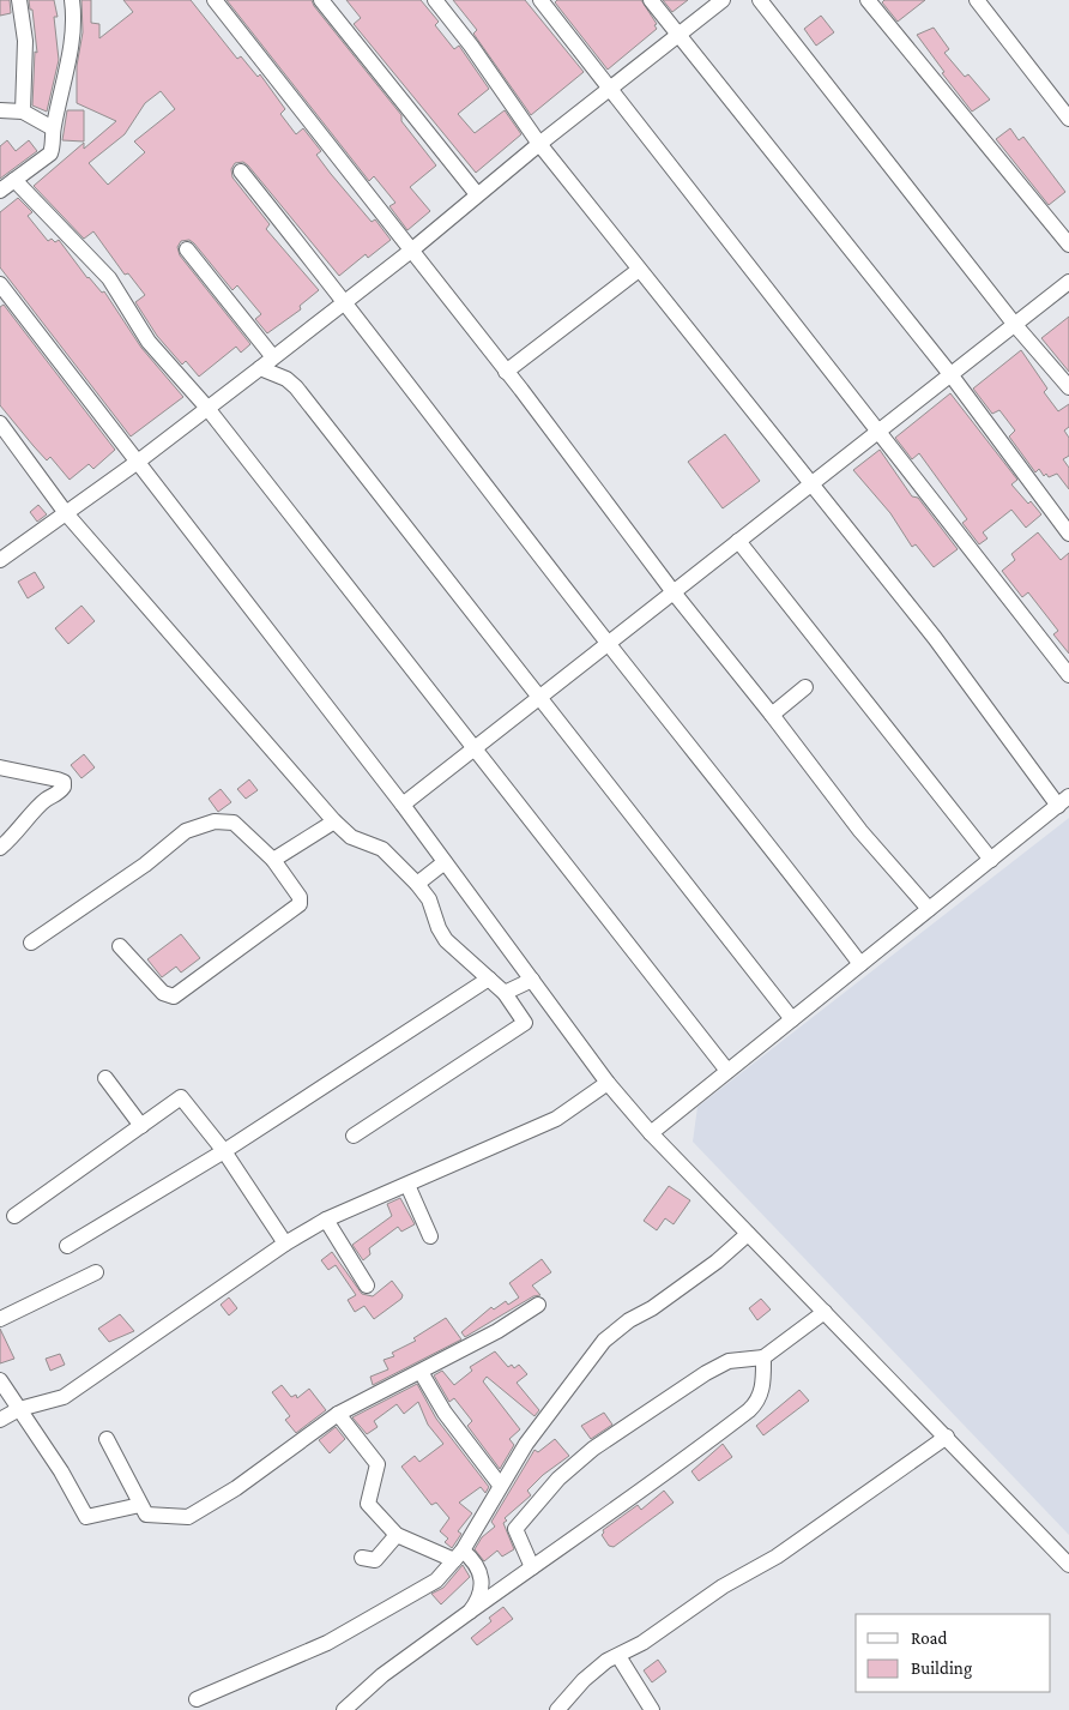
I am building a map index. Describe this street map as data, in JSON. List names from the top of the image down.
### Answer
{
  "legend": ["Road", "Building"]
}
